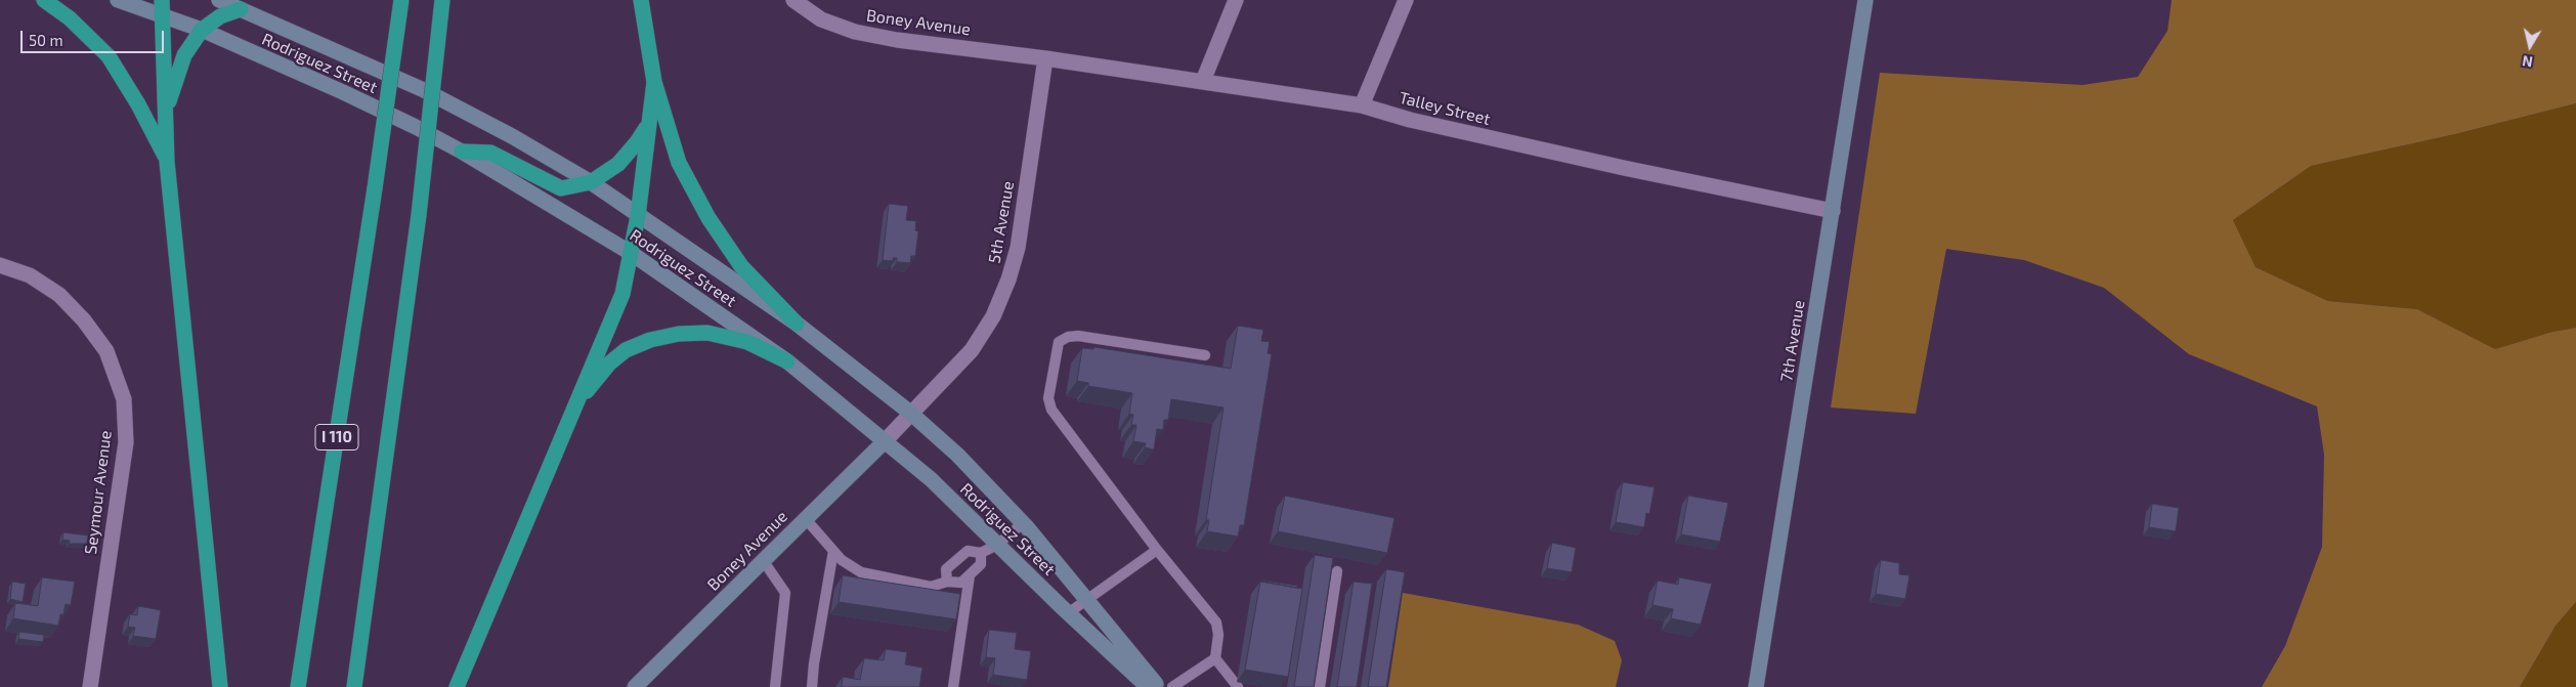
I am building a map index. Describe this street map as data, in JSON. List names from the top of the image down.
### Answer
{
  "streets": {
    "highway": ["I 110"],
    "main road": ["Boney Avenue", "Rodriguez Street", "7th Avenue"],
    "street": ["Talley Street", "5th Avenue", "Seymour Avenue"]
  },
  "crossings": [
    ["Boney Avenue", "Rodriguez Street"],
    ["Boney Avenue", "Talley Street"],
    ["Boney Avenue", "5th Avenue"],
    ["Rodriguez Street", "5th Avenue"],
    ["Talley Street", "5th Avenue"],
    ["Talley Street", "7th Avenue"]
  ],
  "scale_bar": "50 m",
  "north": "bottom"
}
